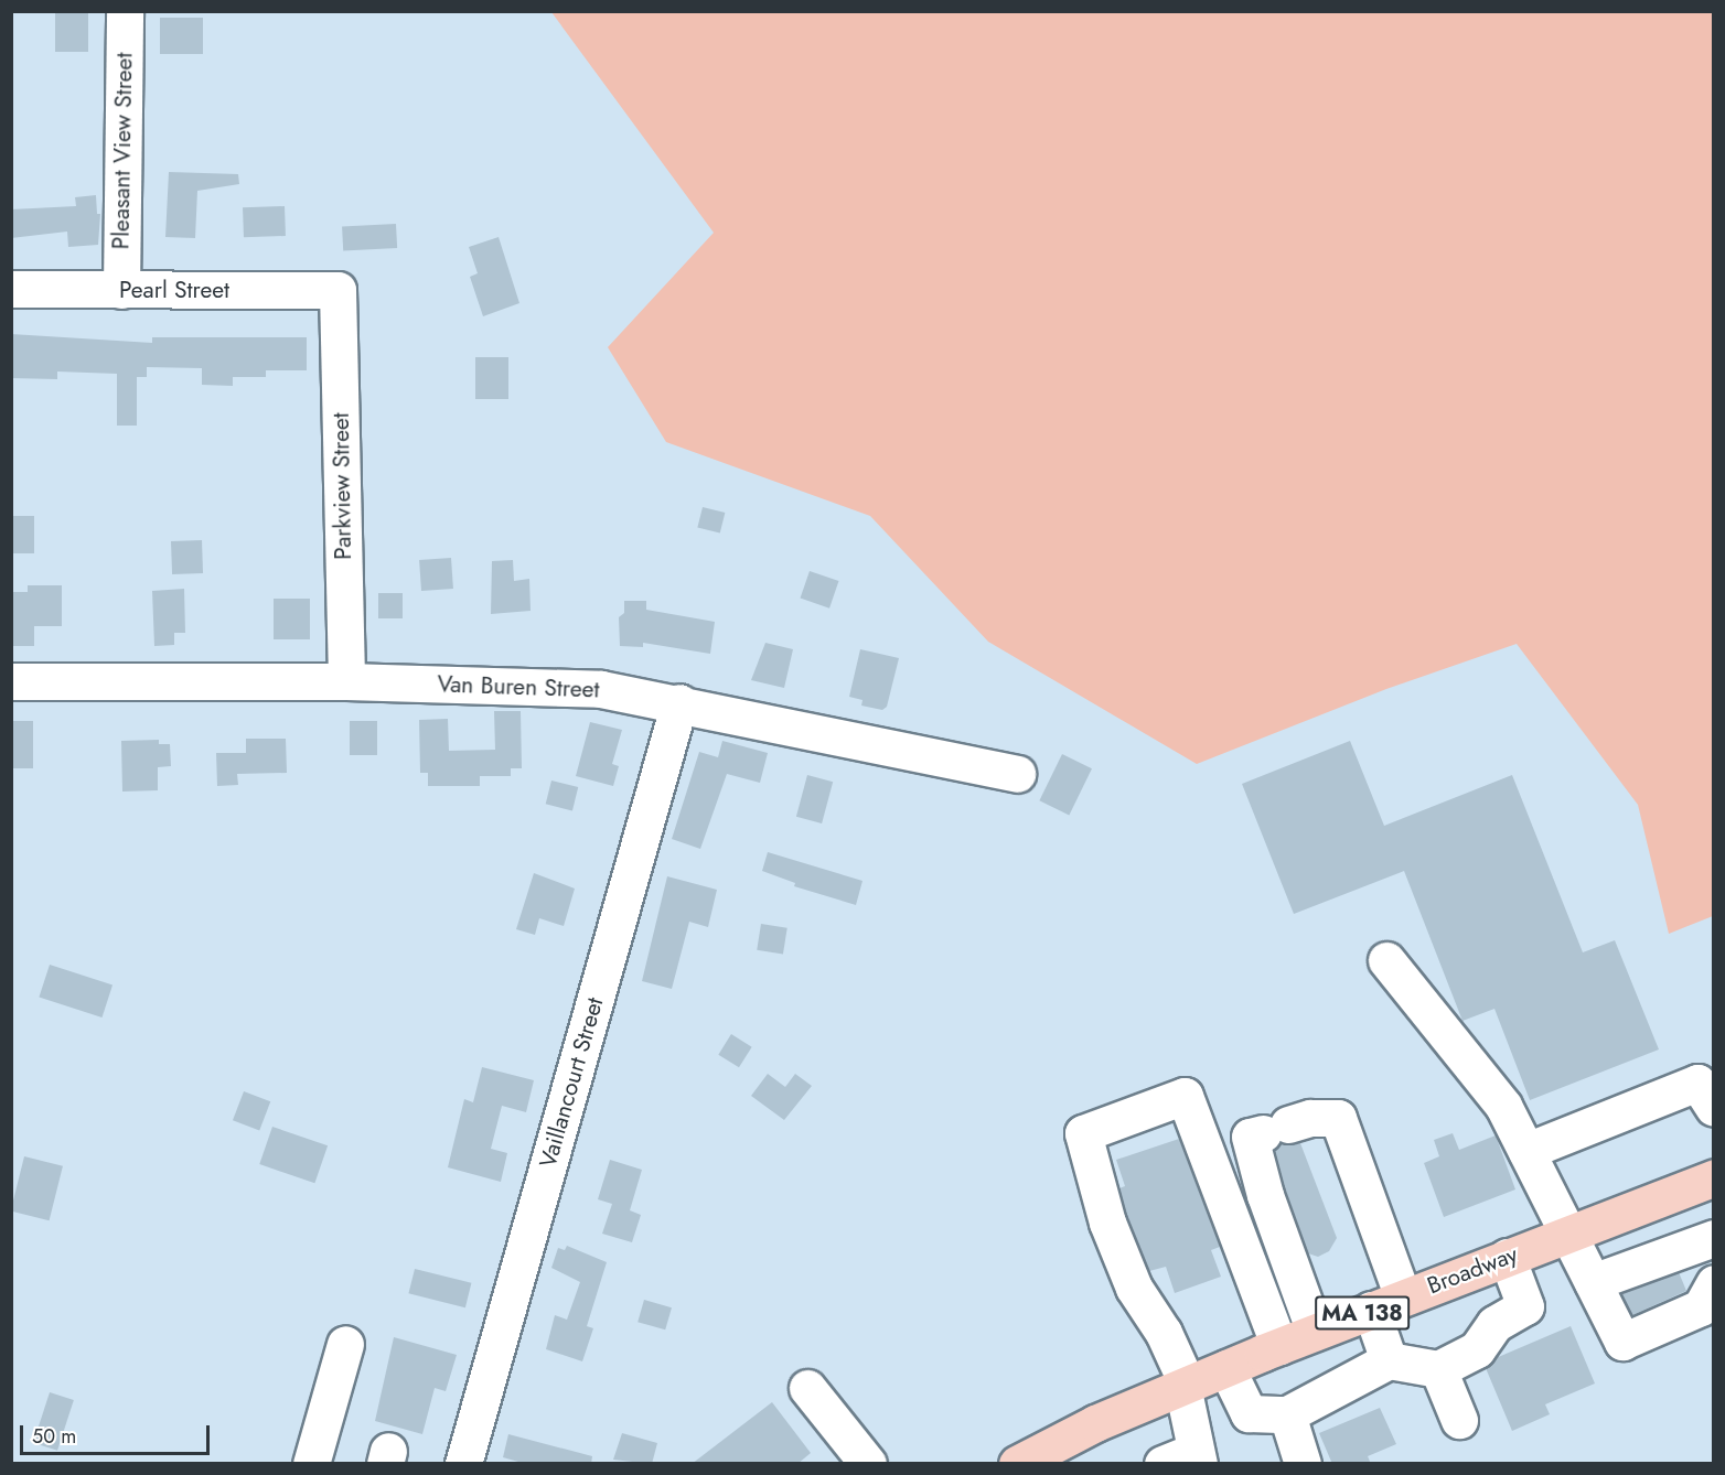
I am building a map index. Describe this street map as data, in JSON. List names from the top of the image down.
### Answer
{
  "streets": {
    "main road": ["Broadway", "MA 138"],
    "street": [
      "Pleasant View Street",
      "Pearl Street",
      "Parkview Street",
      "Van Buren Street",
      "Vaillancourt Street"
    ]
  },
  "crossings": [
    ["Pleasant View Street", "Pearl Street"],
    ["Pearl Street", "Parkview Street"],
    ["Parkview Street", "Van Buren Street"],
    ["Van Buren Street", "Vaillancourt Street"]
  ],
  "scale_bar": "50 m"
}
